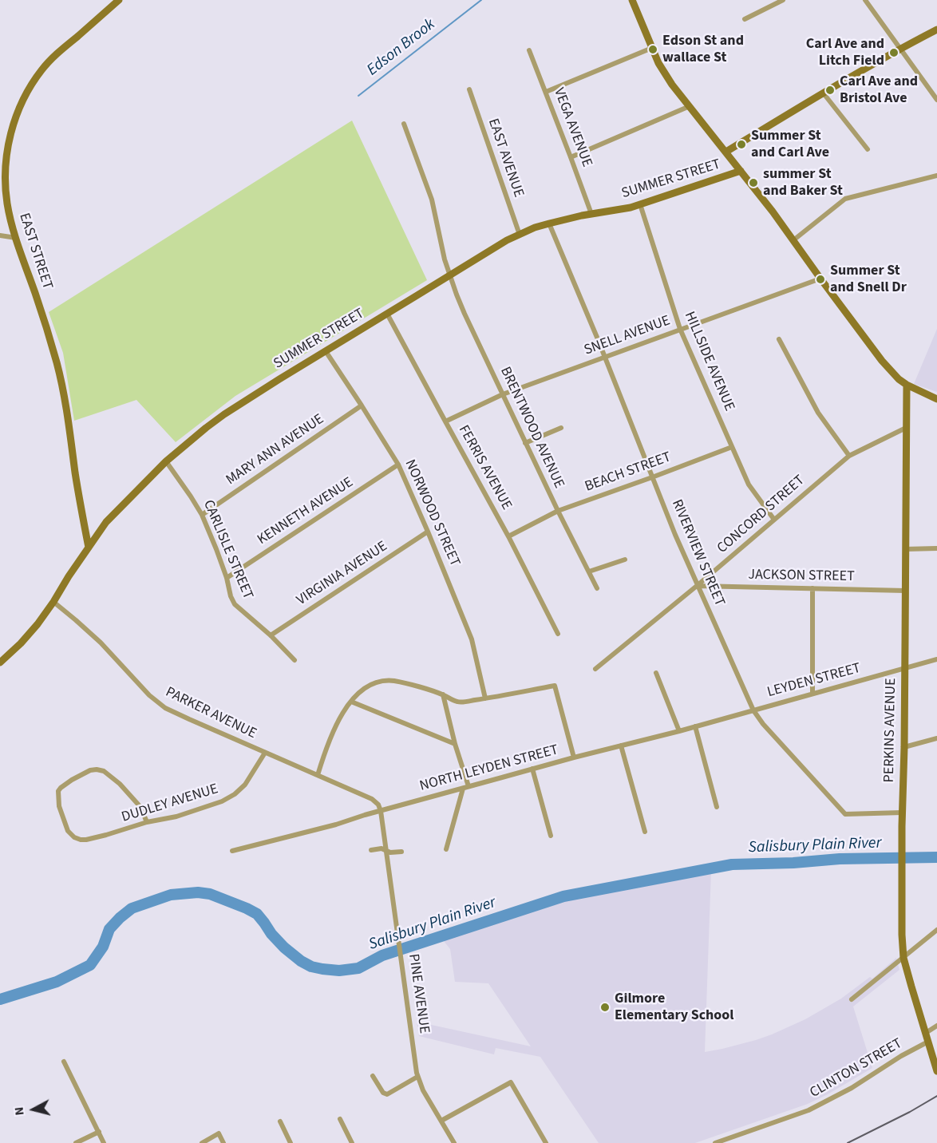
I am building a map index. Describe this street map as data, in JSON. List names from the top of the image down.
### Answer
{
  "streets": {
    "street": [
      "VEGA AVENUE",
      "EAST AVENUE",
      "SUMMER STREET",
      "EAST STREET",
      "SNELL AVENUE",
      "HILLSIDE AVENUE",
      "BRENTWOOD AVENUE",
      "MARY ANN AVENUE",
      "FERRIS AVENUE",
      "BEACH STREET",
      "KENNETH AVENUE",
      "NORWOOD STREET",
      "CONCORD STREET",
      "CARLISLE STREET",
      "RIVERVIEW STREET",
      "VIRGINIA AVENUE",
      "JACKSON STREET",
      "LEYDEN STREET",
      "PARKER AVENUE",
      "PERKINS AVENUE",
      "NORTH LEYDEN STREET",
      "DUDLEY AVENUE",
      "PINE AVENUE",
      "CLINTON STREET"
    ]
  },
  "crossings": [
    ["VEGA AVENUE", "SUMMER STREET"],
    ["EAST AVENUE", "SUMMER STREET"],
    ["SUMMER STREET", "EAST STREET"],
    ["SUMMER STREET", "SNELL AVENUE"],
    ["SUMMER STREET", "HILLSIDE AVENUE"],
    ["SUMMER STREET", "BRENTWOOD AVENUE"],
    ["SUMMER STREET", "FERRIS AVENUE"],
    ["SUMMER STREET", "NORWOOD STREET"],
    ["SUMMER STREET", "CARLISLE STREET"],
    ["SUMMER STREET", "RIVERVIEW STREET"],
    ["SUMMER STREET", "PARKER AVENUE"],
    ["SUMMER STREET", "PERKINS AVENUE"],
    ["SNELL AVENUE", "HILLSIDE AVENUE"],
    ["SNELL AVENUE", "BRENTWOOD AVENUE"],
    ["SNELL AVENUE", "FERRIS AVENUE"],
    ["SNELL AVENUE", "RIVERVIEW STREET"],
    ["HILLSIDE AVENUE", "BEACH STREET"],
    ["HILLSIDE AVENUE", "CONCORD STREET"],
    ["BRENTWOOD AVENUE", "BEACH STREET"],
    ["MARY ANN AVENUE", "NORWOOD STREET"],
    ["MARY ANN AVENUE", "CARLISLE STREET"],
    ["FERRIS AVENUE", "BEACH STREET"],
    ["BEACH STREET", "RIVERVIEW STREET"],
    ["KENNETH AVENUE", "NORWOOD STREET"],
    ["KENNETH AVENUE", "CARLISLE STREET"],
    ["NORWOOD STREET", "VIRGINIA AVENUE"],
    ["CONCORD STREET", "RIVERVIEW STREET"],
    ["CONCORD STREET", "JACKSON STREET"],
    ["CONCORD STREET", "PERKINS AVENUE"],
    ["CARLISLE STREET", "VIRGINIA AVENUE"],
    ["RIVERVIEW STREET", "JACKSON STREET"],
    ["RIVERVIEW STREET", "LEYDEN STREET"],
    ["RIVERVIEW STREET", "PERKINS AVENUE"],
    ["RIVERVIEW STREET", "NORTH LEYDEN STREET"],
    ["JACKSON STREET", "PERKINS AVENUE"],
    ["LEYDEN STREET", "PERKINS AVENUE"],
    ["LEYDEN STREET", "NORTH LEYDEN STREET"],
    ["PARKER AVENUE", "NORTH LEYDEN STREET"],
    ["PARKER AVENUE", "DUDLEY AVENUE"],
    ["PARKER AVENUE", "PINE AVENUE"],
    ["PERKINS AVENUE", "CLINTON STREET"],
    ["NORTH LEYDEN STREET", "PINE AVENUE"]
  ],
  "water": ["Edson Brook", "Salisbury Plain River"],
  "places": [
    "Edson St and wallace St",
    "Carl Ave and Litch Field",
    "Carl Ave and Bristol Ave",
    "Summer St and Carl Ave",
    "summer St and Baker St",
    "Summer St and Snell Dr",
    "Gilmore Elementary School"
  ],
  "north": "left"
}
